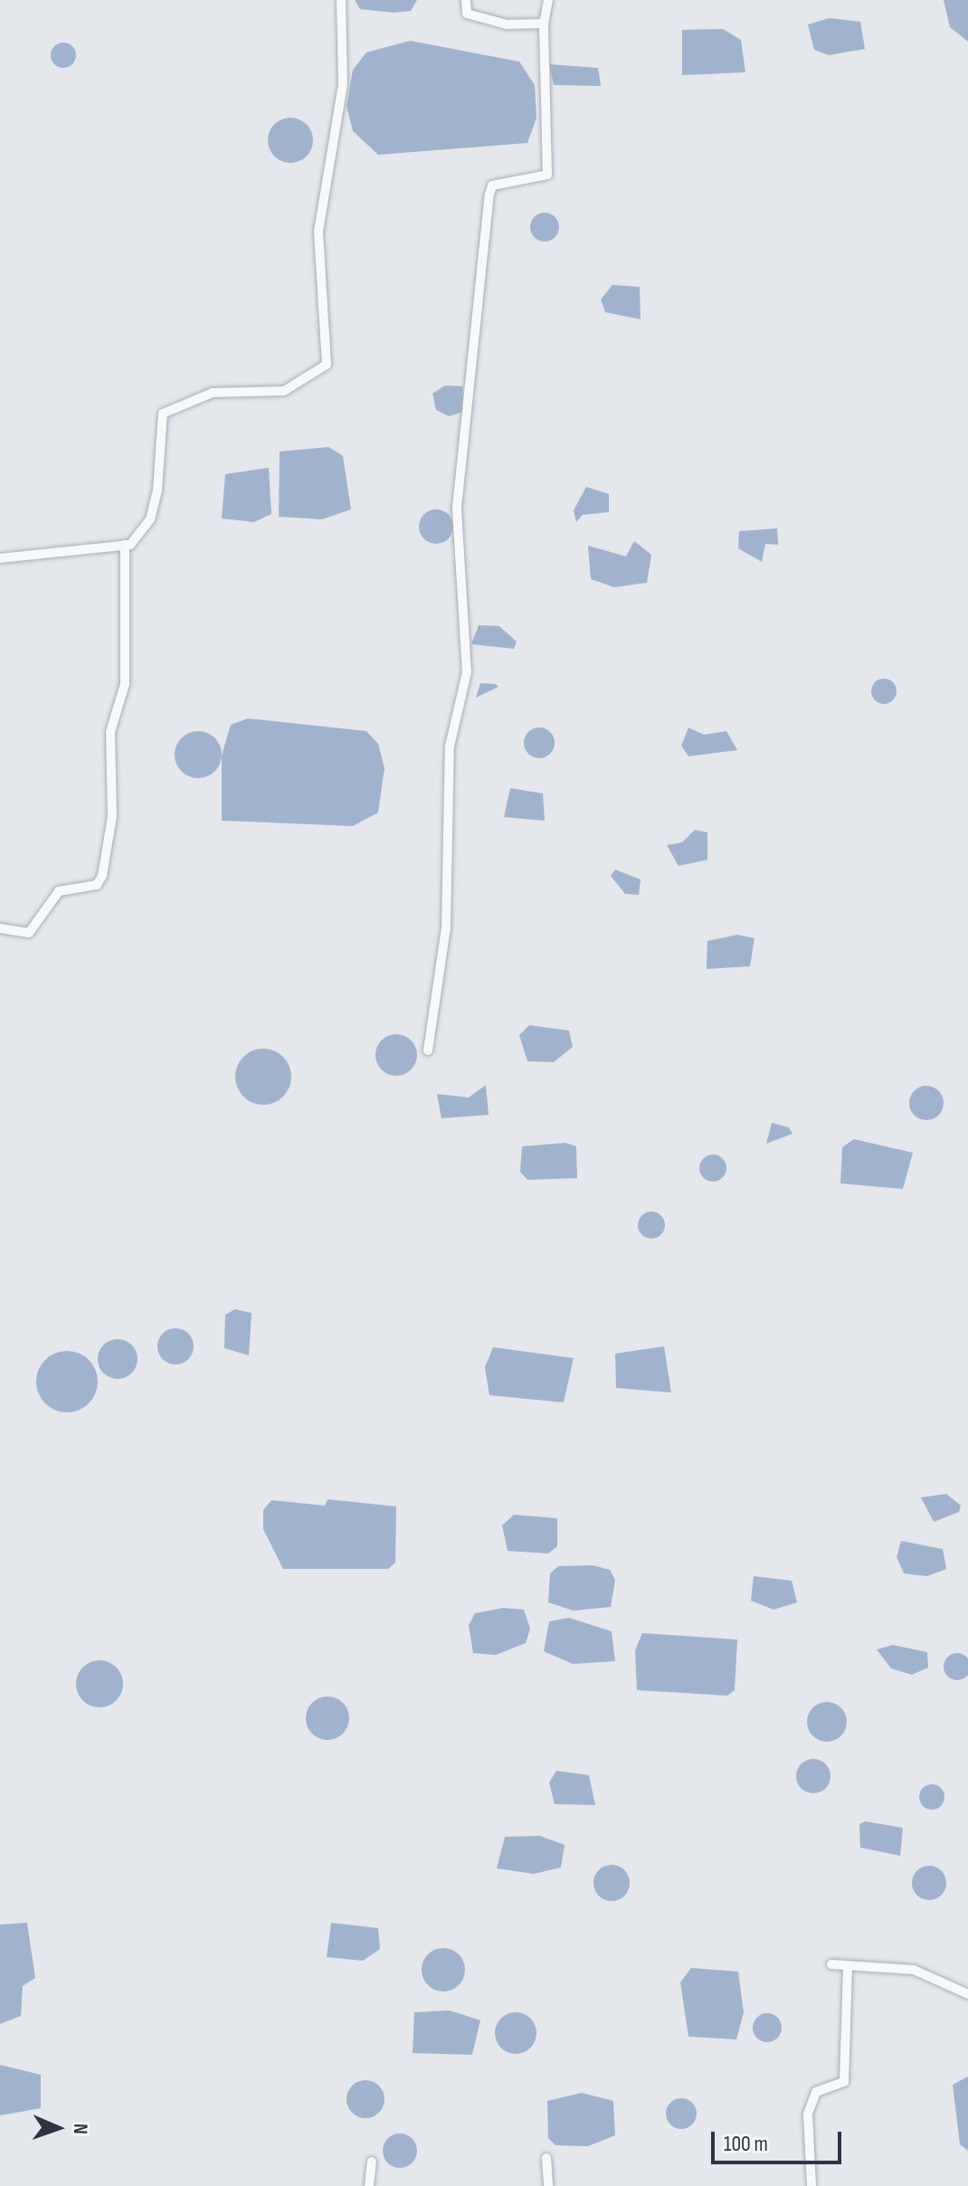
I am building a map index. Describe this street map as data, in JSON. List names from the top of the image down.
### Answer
{
  "scale_bar": "100 m",
  "north": "right"
}
